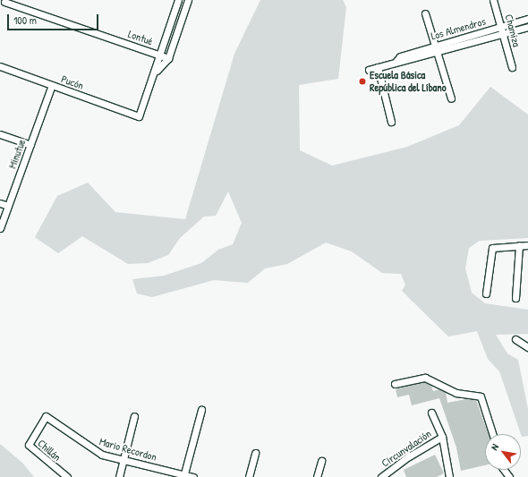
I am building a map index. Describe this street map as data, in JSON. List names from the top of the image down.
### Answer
{
  "streets": {
    "street": [
      "Los Almendros",
      "Chamiza",
      "Lontué",
      "Pucón",
      "Minutue",
      "Circunvalación",
      "Mario Recordon",
      "Chillán"
    ]
  },
  "crossings": [
    ["Los Almendros", "Chamiza"],
    ["Pucón", "Minutue"],
    ["Mario Recordon", "Chillán"]
  ],
  "places": ["Escuela Básica República del Líbano"],
  "scale_bar": "100 m",
  "north": "top left"
}
